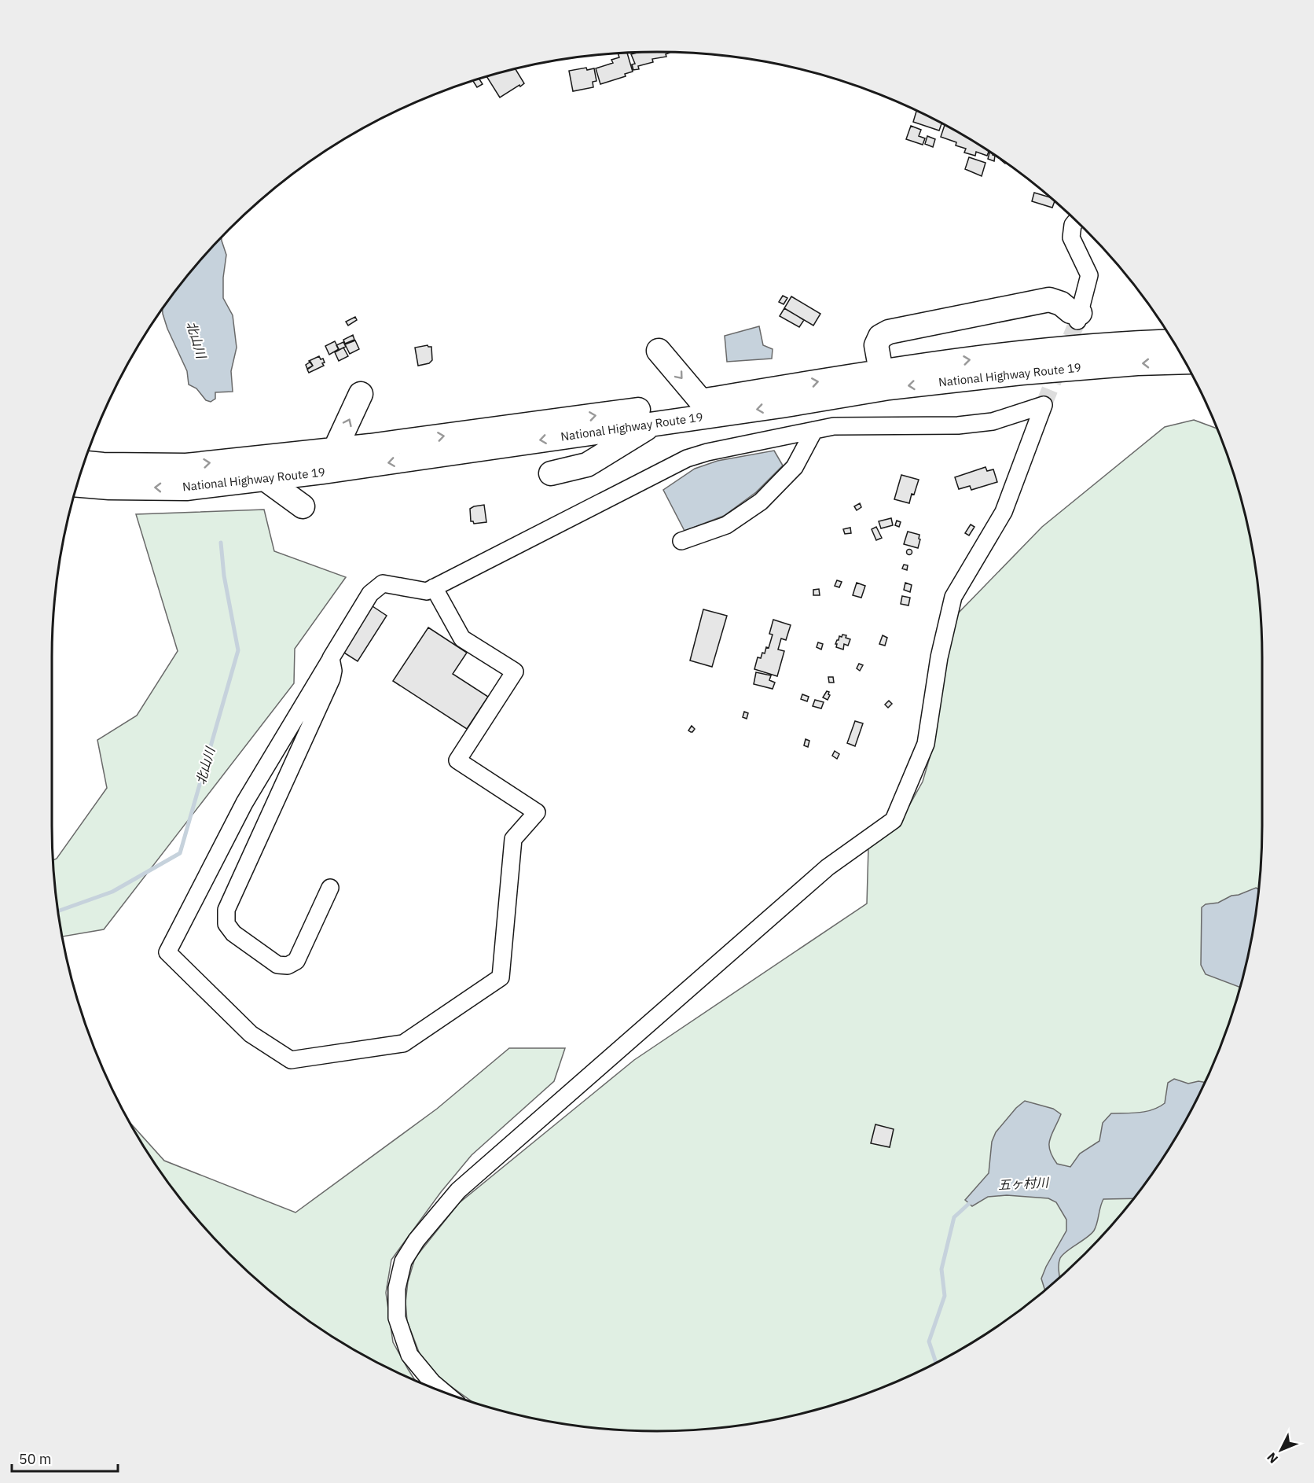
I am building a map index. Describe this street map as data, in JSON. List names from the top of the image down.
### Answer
{
  "streets": {
    "highway": ["National Highway Route 19"]
  },
  "water": ["北山川", "五ヶ村川"],
  "scale_bar": "50 m",
  "north": "bottom left"
}
